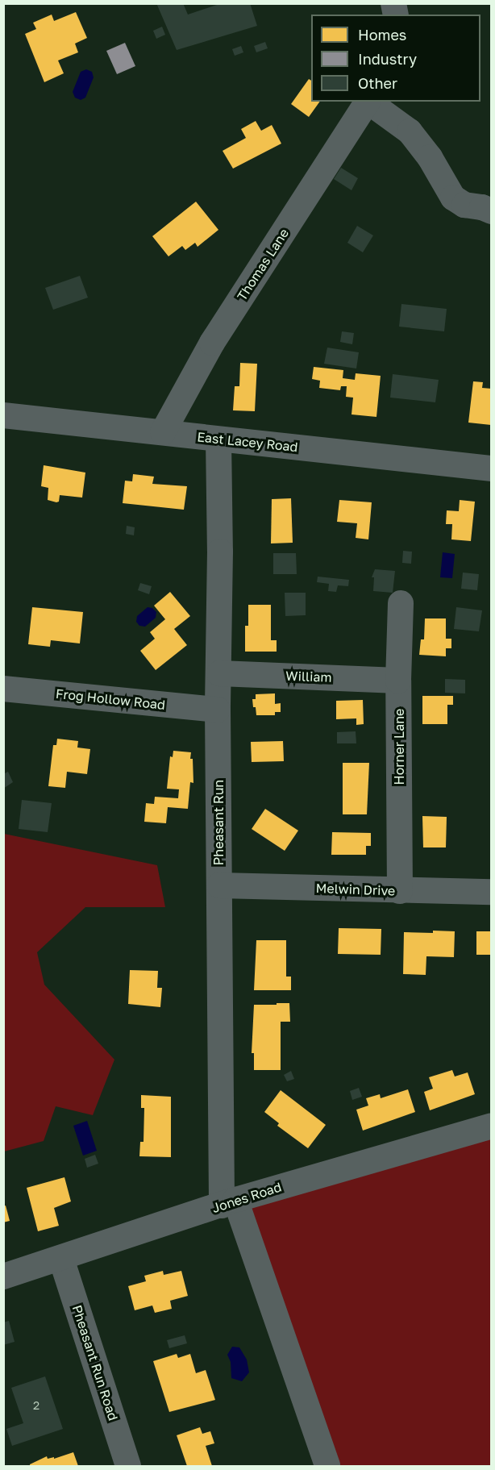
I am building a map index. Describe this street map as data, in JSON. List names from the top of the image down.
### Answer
{
  "streets": {
    "street": [
      "Thomas Lane",
      "East Lacey Road",
      "William",
      "Frog Hollow Road",
      "Horner Lane",
      "Pheasant Run",
      "Melwin Drive",
      "Jones Road",
      "Pheasant Run Road"
    ]
  },
  "crossings": [
    ["Thomas Lane", "East Lacey Road"],
    ["East Lacey Road", "Pheasant Run"],
    ["William", "Horner Lane"],
    ["William", "Pheasant Run"],
    ["Frog Hollow Road", "Pheasant Run"],
    ["Horner Lane", "Melwin Drive"],
    ["Pheasant Run", "Melwin Drive"],
    ["Pheasant Run", "Jones Road"],
    ["Jones Road", "Pheasant Run Road"]
  ],
  "house_numbers": ["2"],
  "legend": ["Homes", "Industry", "Other"]
}
